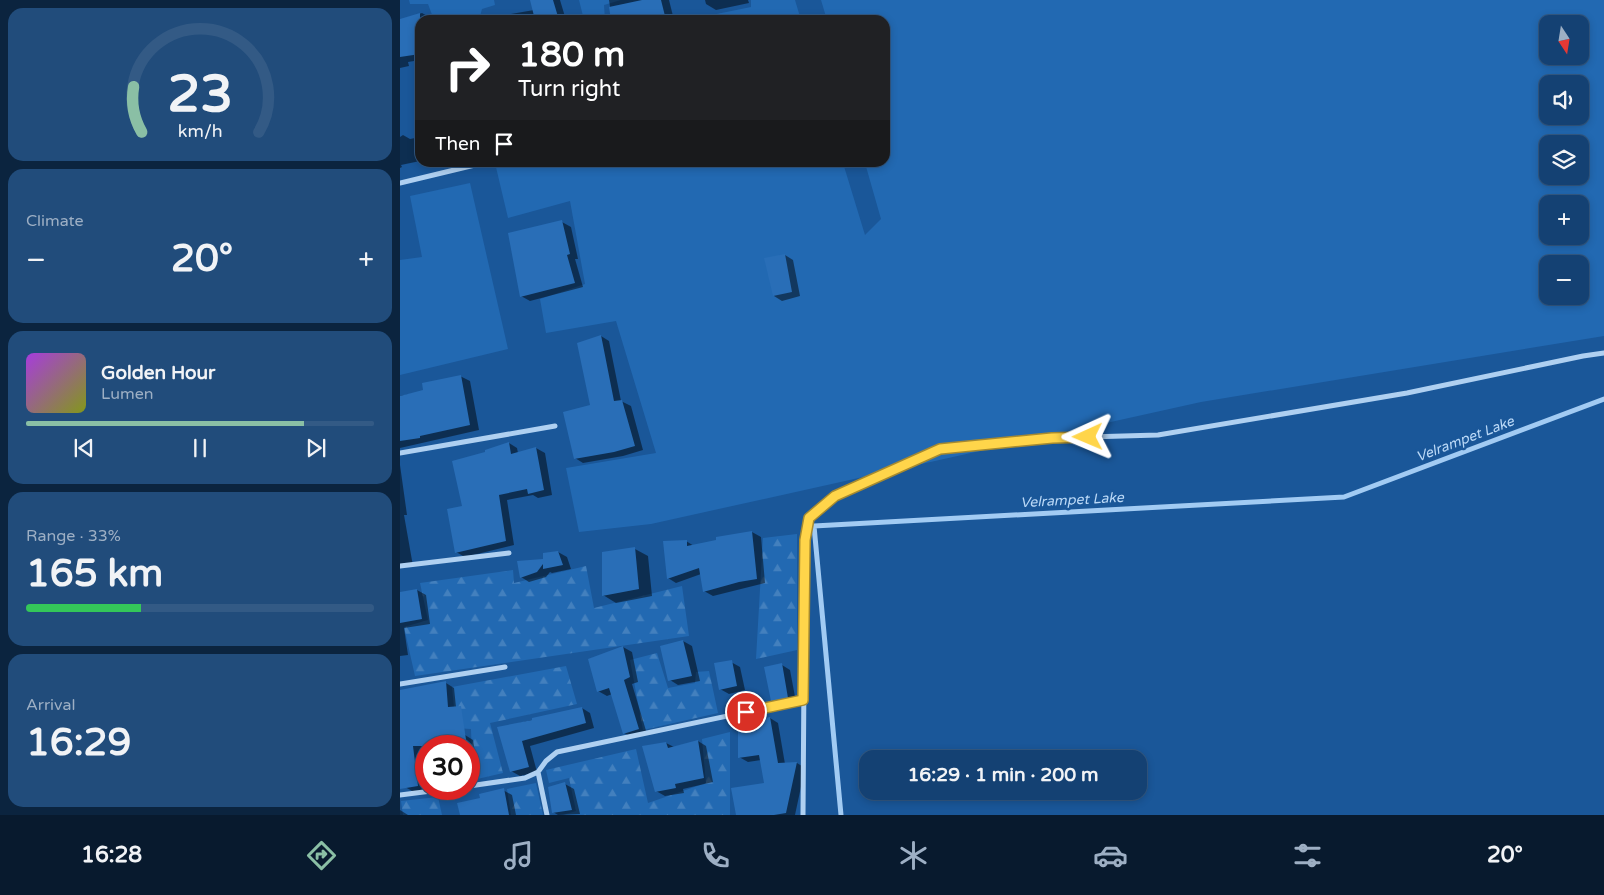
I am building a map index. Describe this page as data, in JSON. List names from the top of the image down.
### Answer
{
  "water": ["Velrampet Lake"],
  "north": "bottom",
  "page": {
    "map_buttons": ["+", "−"],
    "turn": ["180 m", "Turn right"],
    "then": "Then",
    "tile": [
      "Climate",
      ["Range · 33%", "165 km"],
      ["Arrival", "16:29"]
    ],
    "heat": ["−", "20°", "+"],
    "song": ["Golden Hour", "Lumen"],
    "limit": "30",
    "trip": "16:29 · 1 min · 200 m",
    "tabs": ["16:28", "20°"],
    "gauge": ["23", "km/h"]
  }
}
